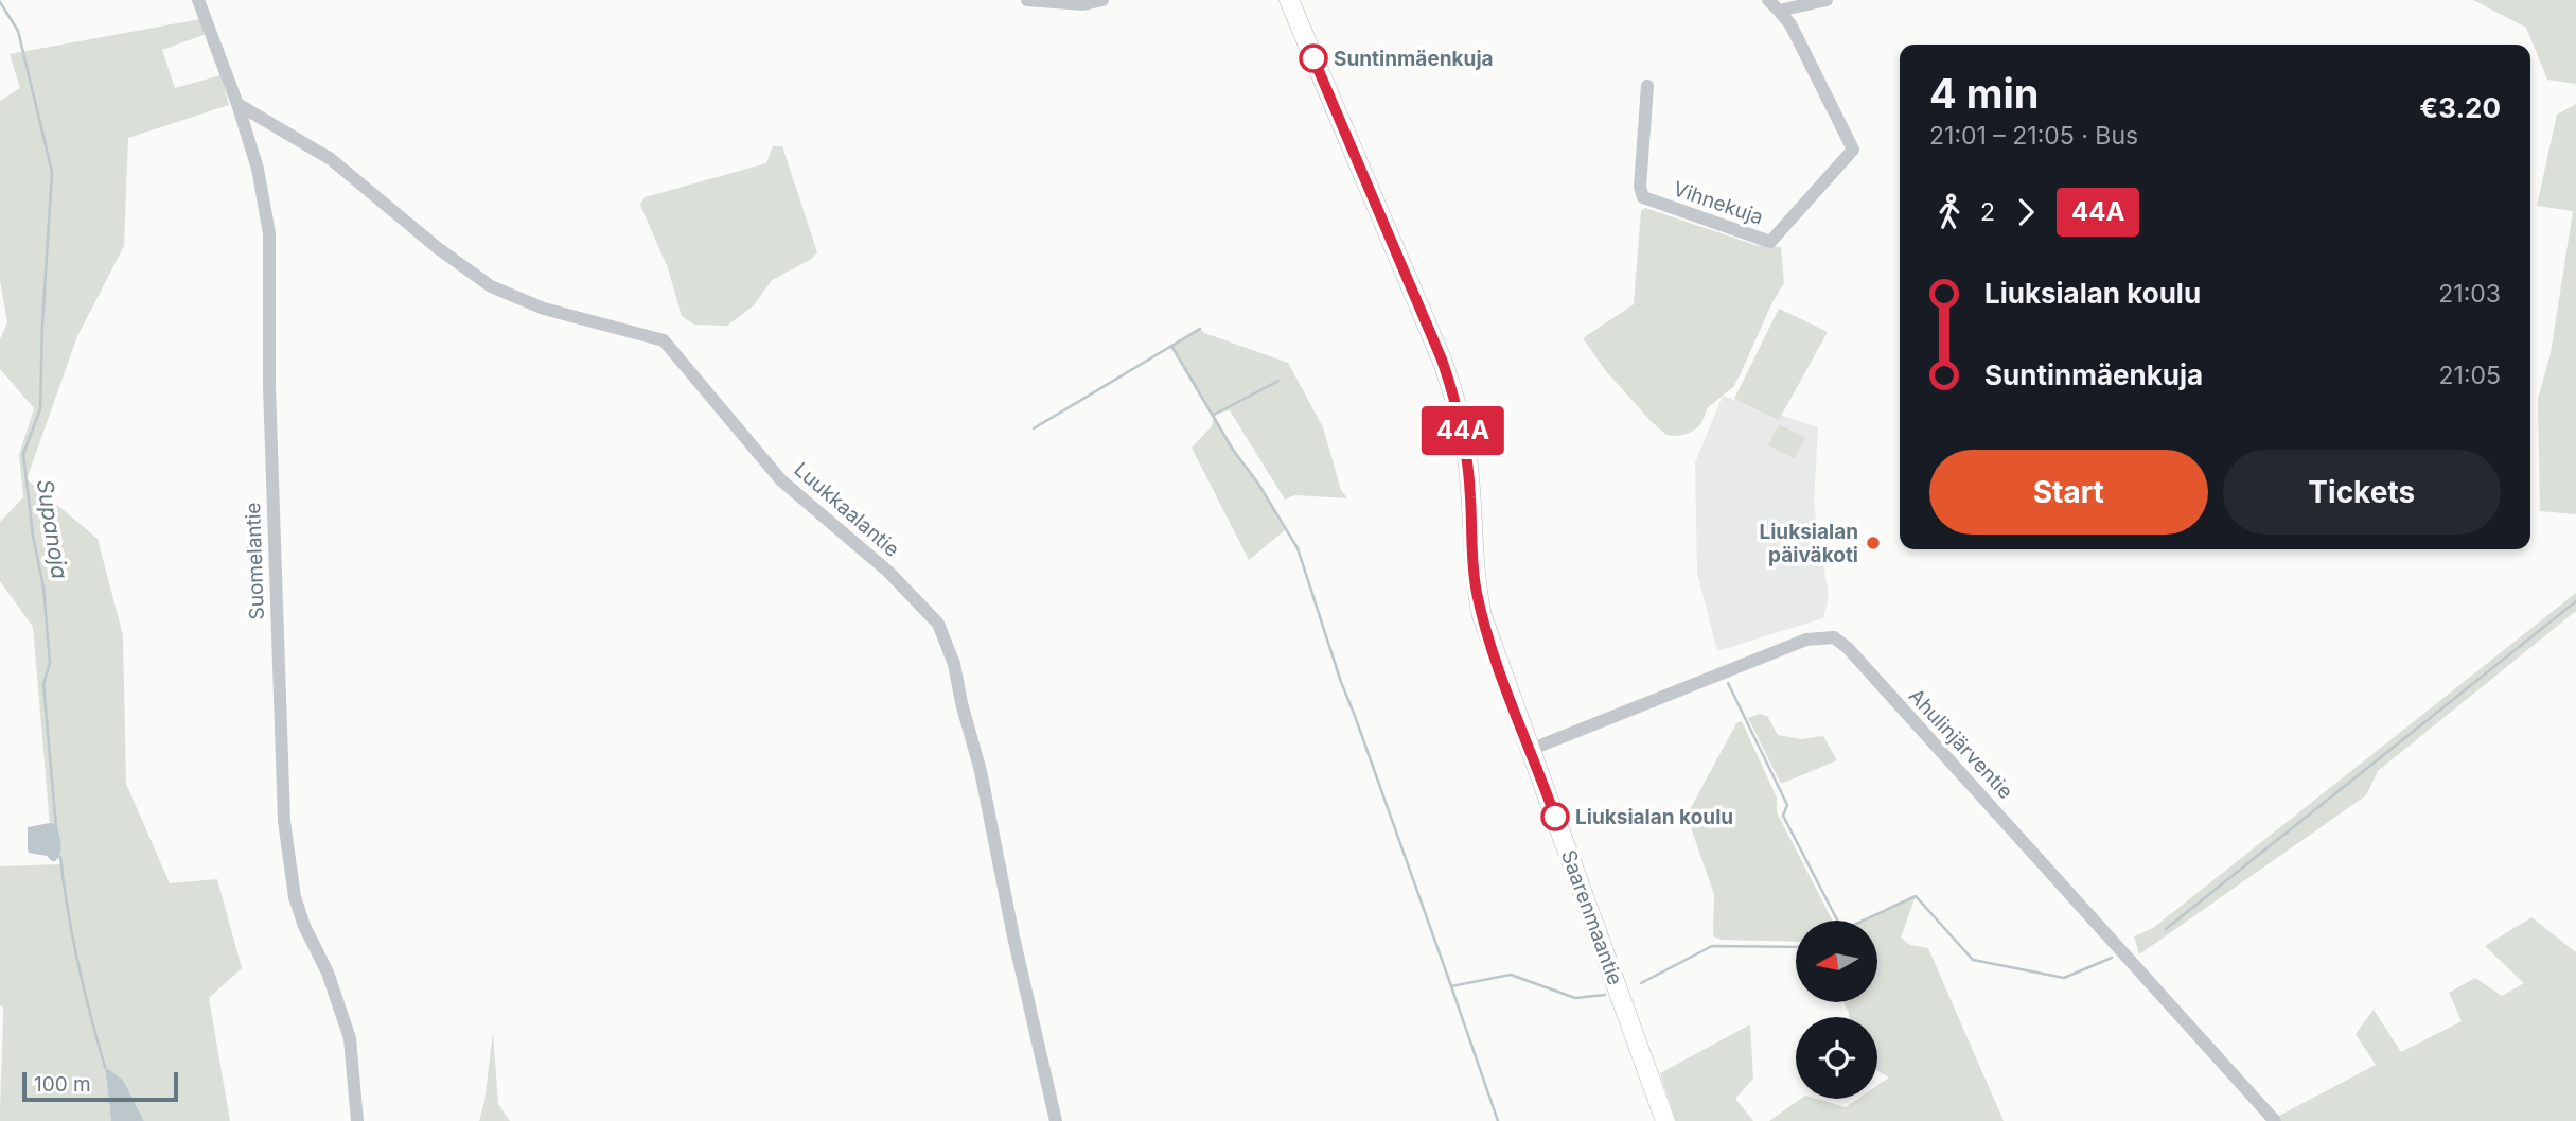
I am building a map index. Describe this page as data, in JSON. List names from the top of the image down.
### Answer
{
  "streets": {
    "street": [
      "Vihnekuja",
      "Luukkaalantie",
      "Suomelantie",
      "Ahulinjärventie",
      "Saarenmaantie"
    ]
  },
  "crossings": [
    ["Luukkaalantie", "Suomelantie"],
    ["Ahulinjärventie", "Saarenmaantie"]
  ],
  "water": ["Supanoja"],
  "places": ["Suntinmäenkuja", "Liuksialan päiväkoti", "Liuksialan koulu"],
  "lines": ["bus line 44A"],
  "scale_bar": "100 m",
  "north": "left",
  "page": {
    "on_map": "44A",
    "heading": ["4 min", "21:01 – 21:05 · Bus", "€3.20"],
    "legs": ["2", "44A"],
    "list": [
      {
        "name": "Liuksialan koulu",
        "value": "21:03"
      },
      {
        "name": "Suntinmäenkuja",
        "value": "21:05"
      }
    ],
    "buttons": ["Start", "Tickets"],
    "scale": "100 m"
  }
}
